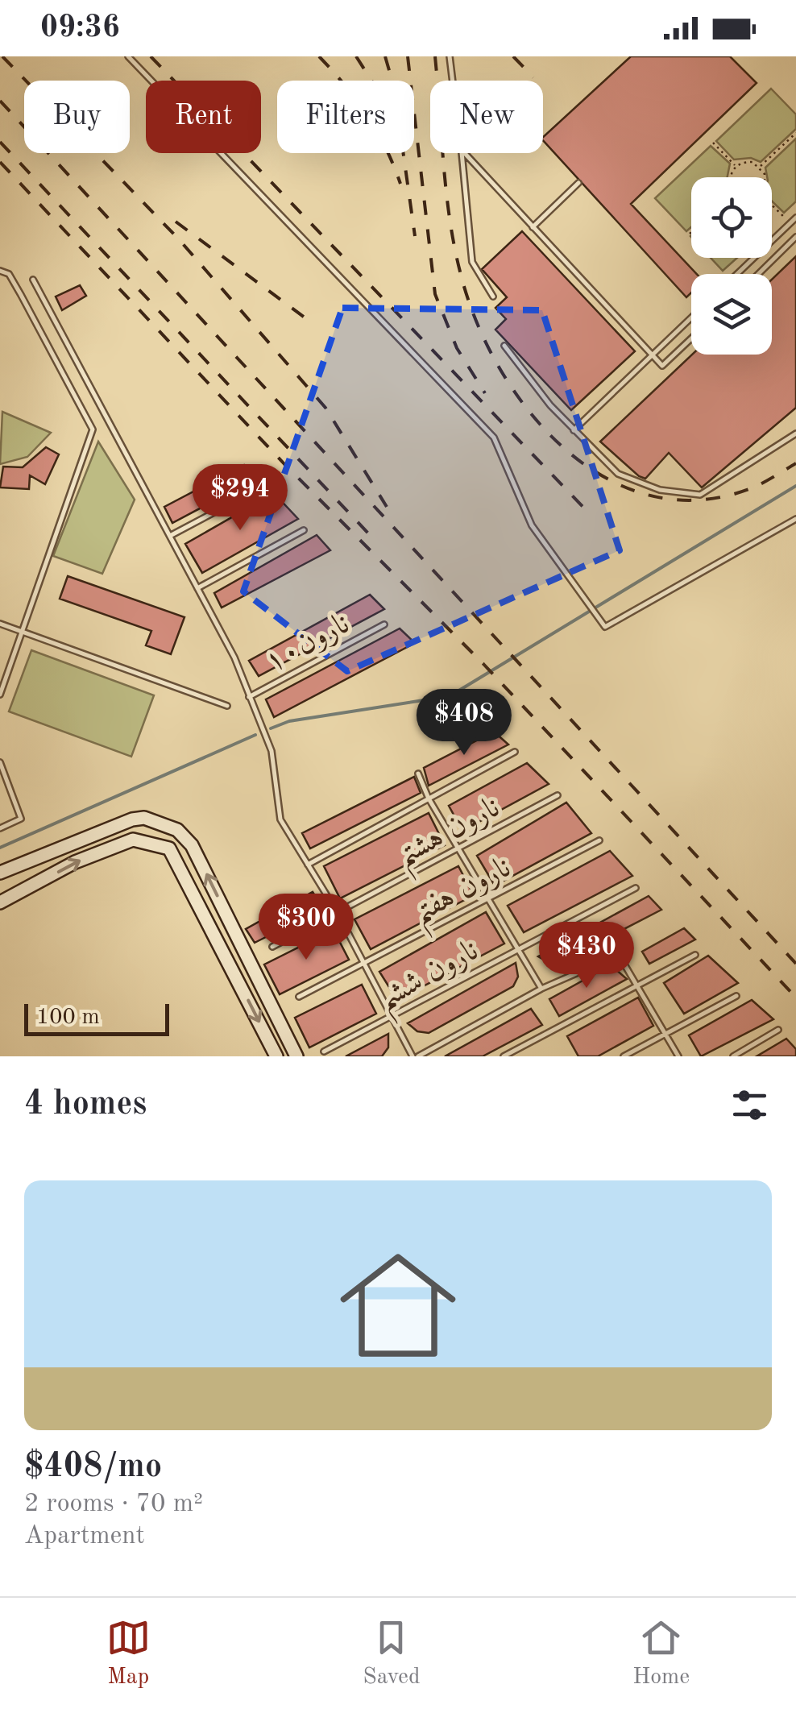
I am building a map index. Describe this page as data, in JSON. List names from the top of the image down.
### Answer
{
  "streets": {
    "lane": [
      "نارون۱۰",
      "نارون هشتم",
      "نارون هفتم",
      "نارون ششم"
    ]
  },
  "scale_bar": "100 m",
  "page": {
    "status": "09:36",
    "chip": [
      "Buy",
      "Rent",
      "Filters",
      "New"
    ],
    "price": [
      "$294",
      "$408",
      "$300",
      "$430"
    ],
    "scale": "100 m",
    "heading": "4 homes",
    "list": [
      {
        "name": "$408/mo",
        "note": "2 rooms · 70 m² · Apartment"
      }
    ],
    "tabs": ["Map", "Saved", "Home"]
  }
}
